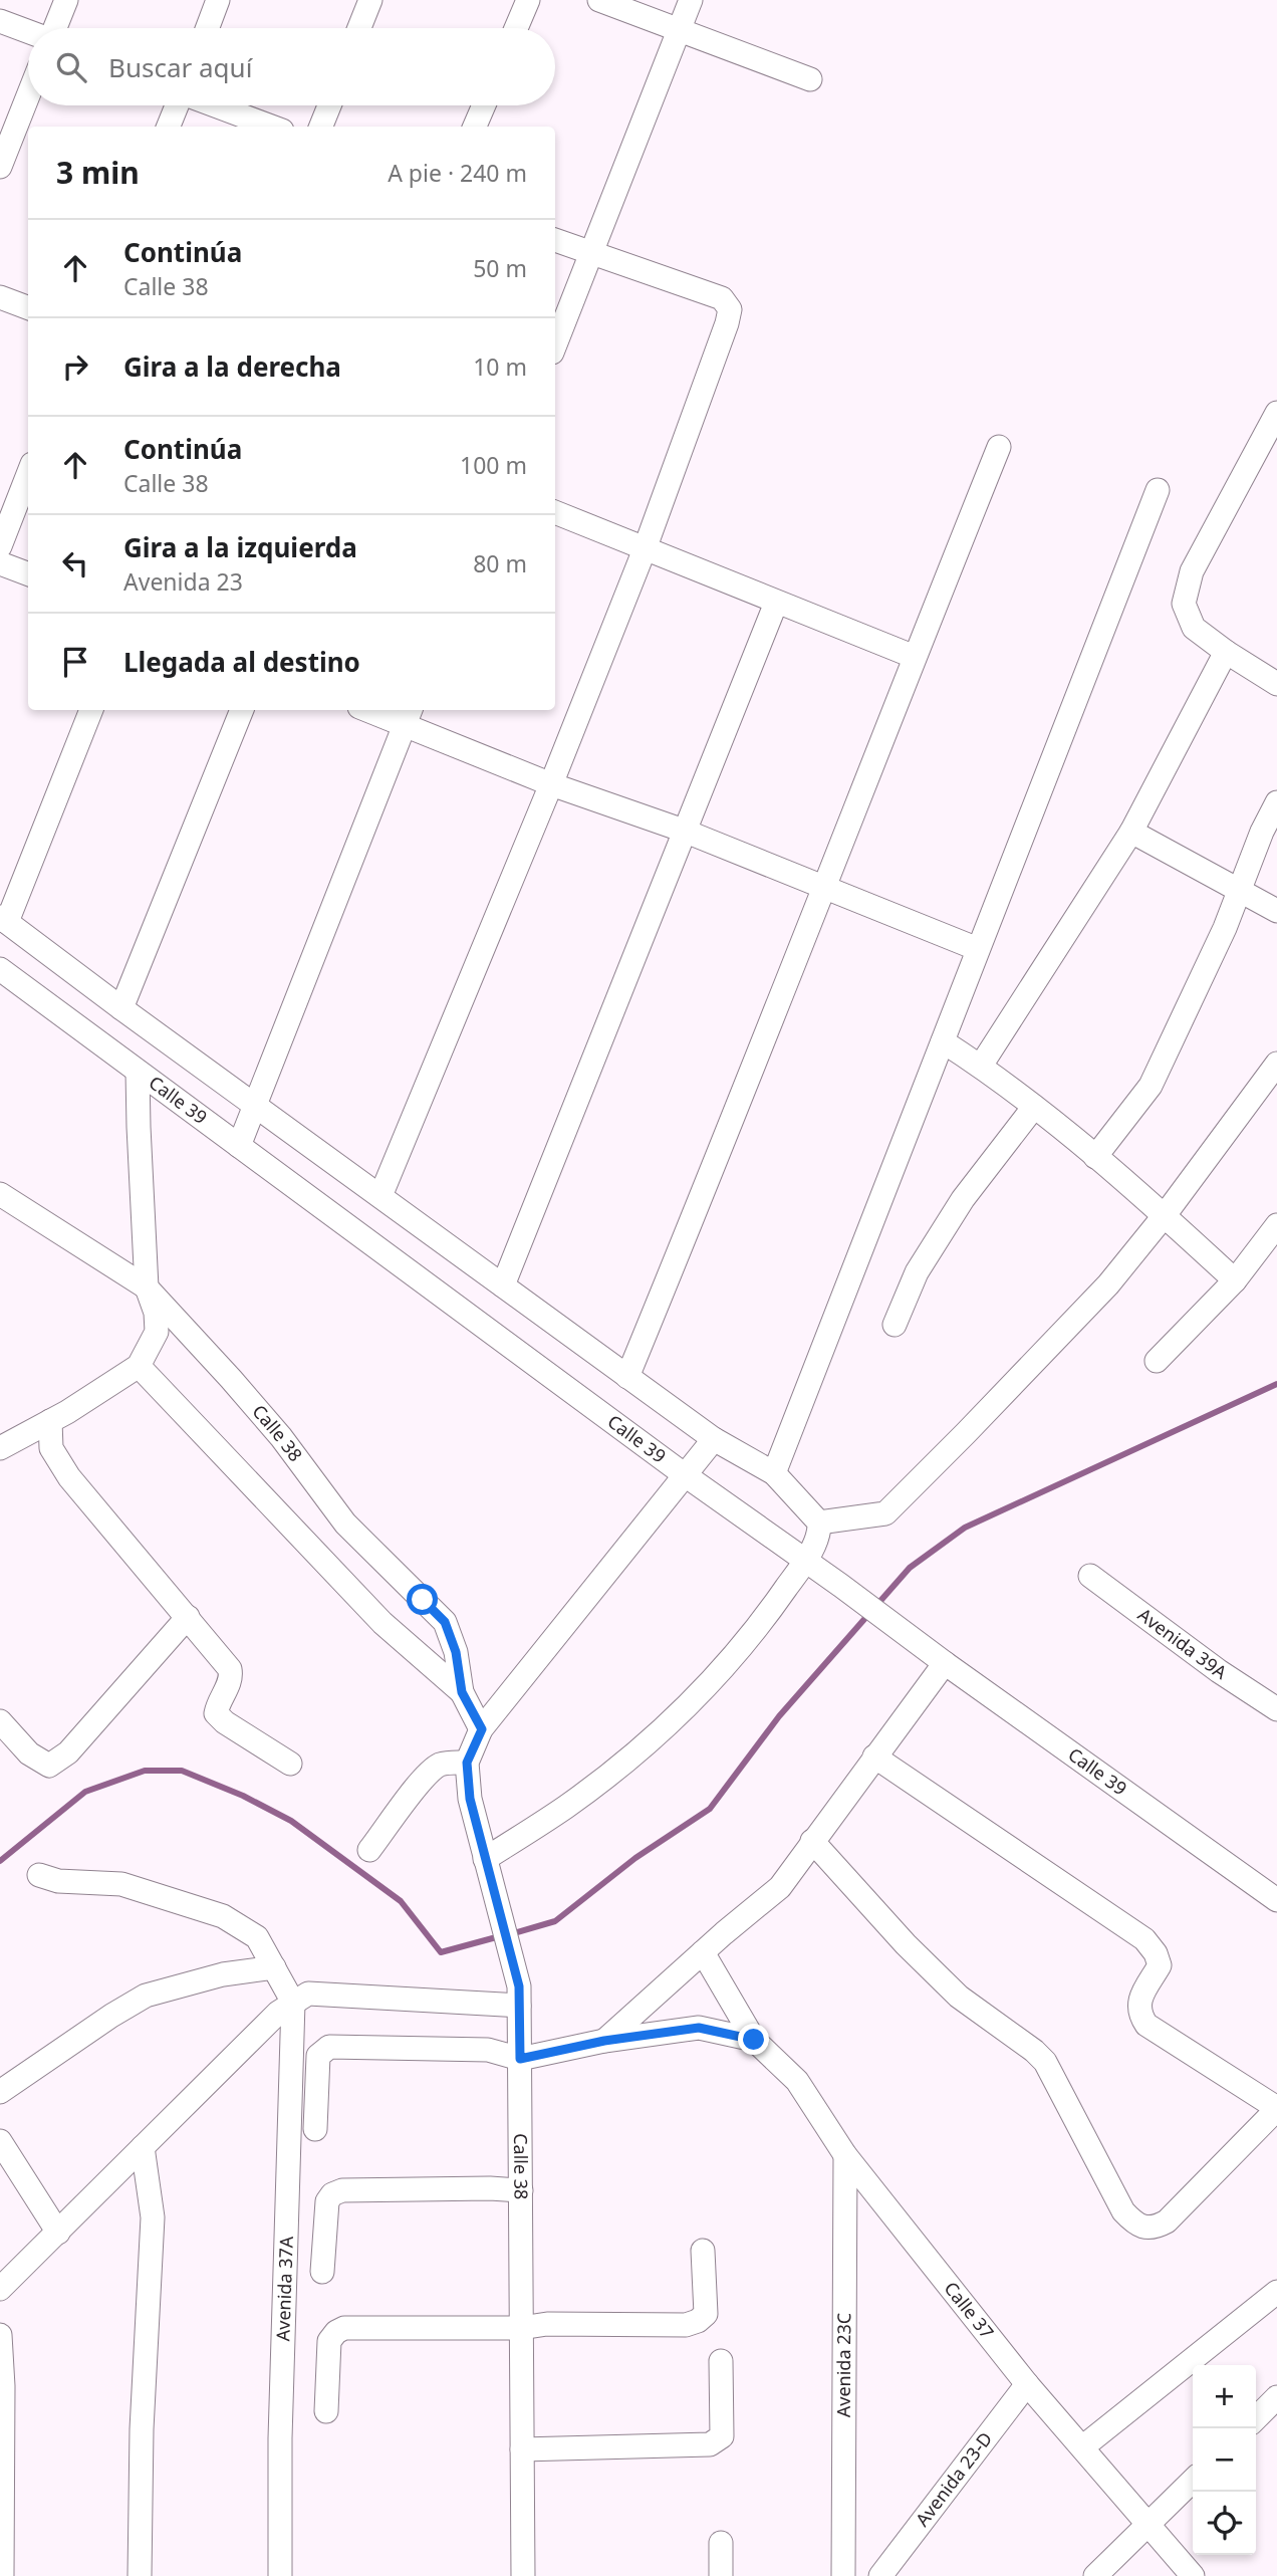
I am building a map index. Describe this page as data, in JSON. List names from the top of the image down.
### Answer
{
  "streets": {
    "street": [
      "Calle 39",
      "Calle 38",
      "Avenida 39A",
      "Avenida 37A",
      "Calle 37",
      "Avenida 23C",
      "Avenida 23-D"
    ]
  },
  "crossings": [
    ["Calle 37", "Avenida 23C"],
    ["Calle 37", "Avenida 23-D"]
  ],
  "page": {
    "search": "Buscar aquí",
    "heading": ["3 min", "A pie · 240 m"],
    "list": [
      ["Continúa", "Calle 38", "50 m"],
      ["Gira a la derecha", "10 m"],
      ["Continúa", "Calle 38", "100 m"],
      ["Gira a la izquierda", "Avenida 23", "80 m"],
      "Llegada al destino"
    ],
    "map_buttons": ["+", "−"]
  }
}
